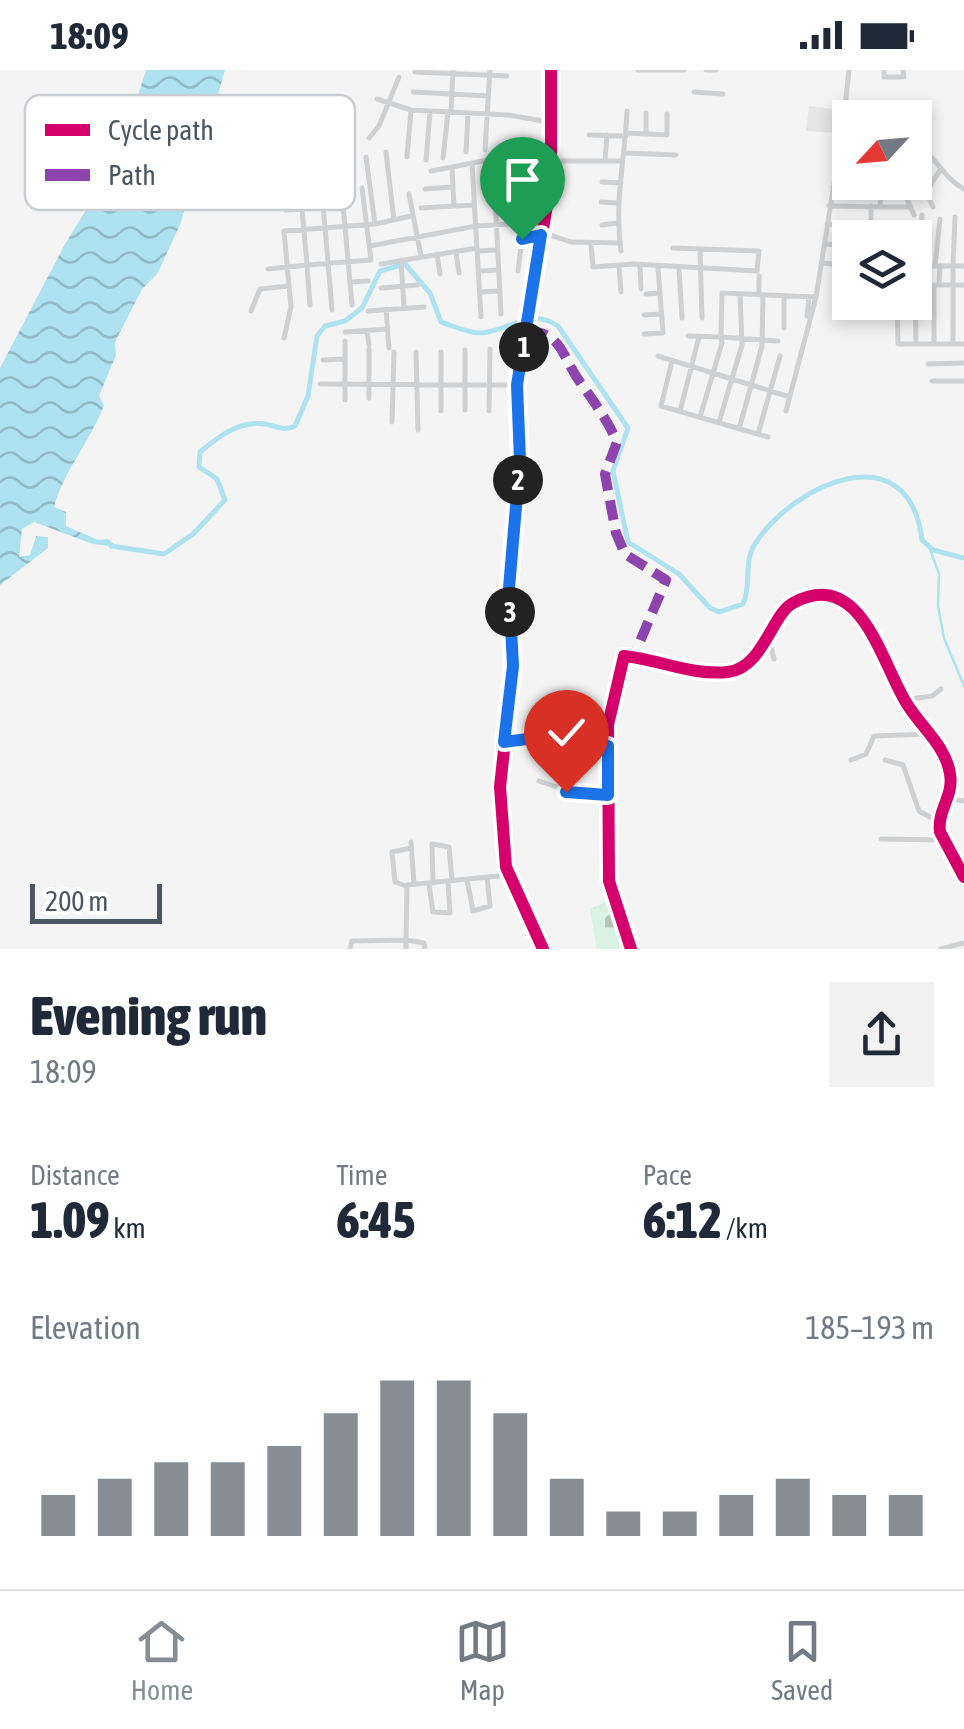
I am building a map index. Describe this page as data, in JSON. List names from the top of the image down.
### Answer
{
  "legend": ["Cycle path", "Path"],
  "scale_bar": "200 m",
  "north": "bottom left",
  "page": {
    "status": "18:09",
    "pins": ["1", "2", "3"],
    "scale": "200 m",
    "heading": ["Evening run", "18:09"],
    "stats": [
      ["Distance", "1.09 km"],
      ["Time", "6:45"],
      ["Pace", "6:12 /km"]
    ],
    "chart": ["Elevation", "185–193 m"],
    "tabs": ["Home", "Map", "Saved"]
  }
}
